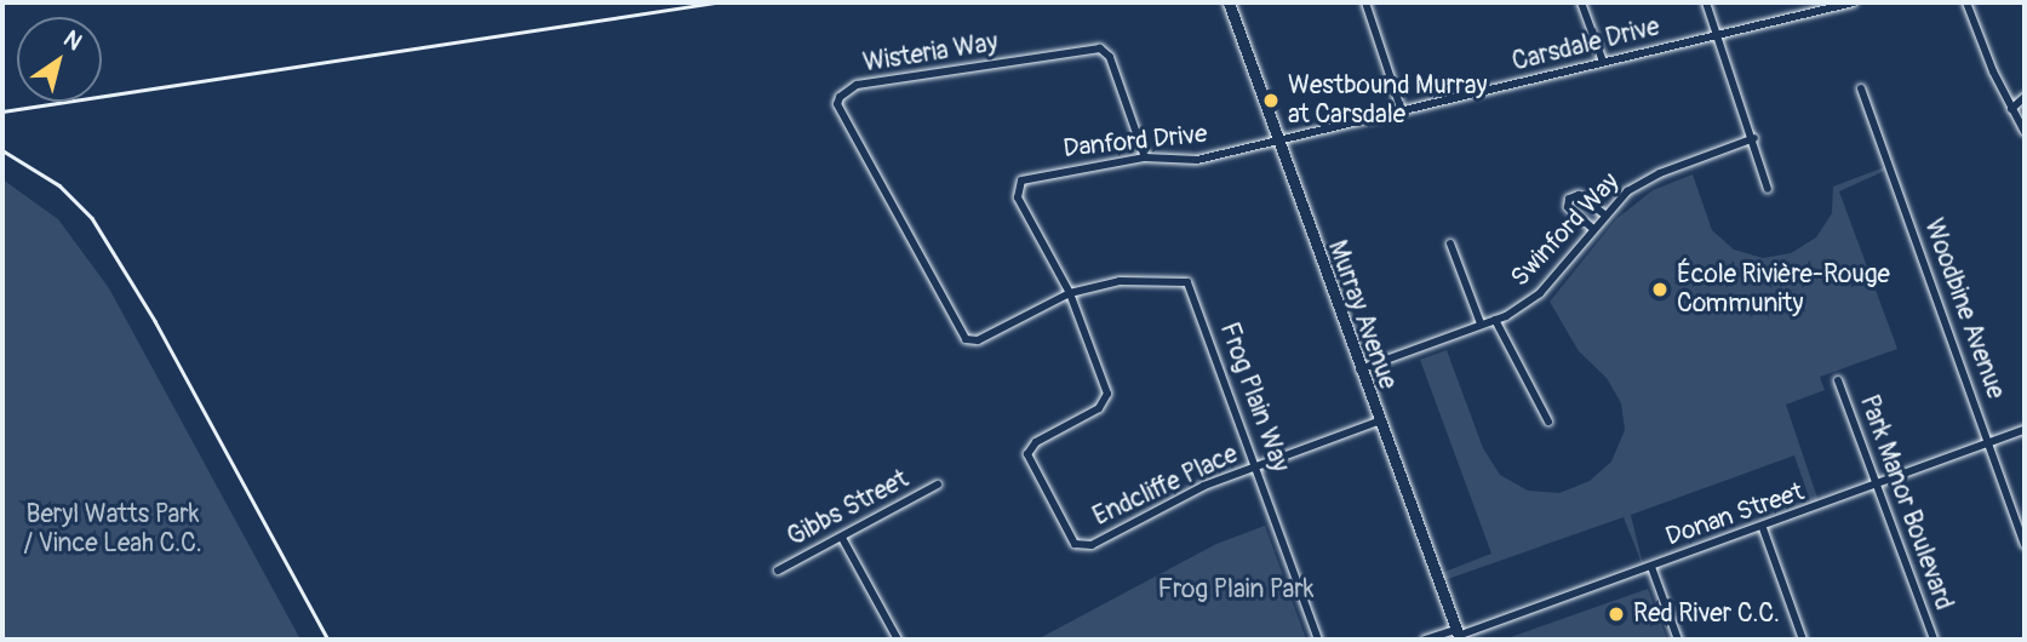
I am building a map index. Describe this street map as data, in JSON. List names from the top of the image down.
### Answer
{
  "streets": {
    "street": [
      "Carsdale Drive",
      "Wisteria Way",
      "Danford Drive",
      "Swinford Way",
      "Woodbine Avenue",
      "Murray Avenue",
      "Frog Plain Way",
      "Endcliffe Place",
      "Park Manor Boulevard",
      "Gibbs Street",
      "Donan Street"
    ]
  },
  "crossings": [
    ["Carsdale Drive", "Danford Drive"],
    ["Carsdale Drive", "Murray Avenue"],
    ["Wisteria Way", "Danford Drive"],
    ["Wisteria Way", "Frog Plain Way"],
    ["Wisteria Way", "Endcliffe Place"],
    ["Danford Drive", "Murray Avenue"],
    ["Danford Drive", "Frog Plain Way"],
    ["Danford Drive", "Endcliffe Place"],
    ["Swinford Way", "Murray Avenue"],
    ["Woodbine Avenue", "Donan Street"],
    ["Murray Avenue", "Endcliffe Place"],
    ["Murray Avenue", "Donan Street"],
    ["Frog Plain Way", "Endcliffe Place"],
    ["Park Manor Boulevard", "Donan Street"]
  ],
  "parks": ["Beryl Watts Park / Vince Leah C.C.", "Frog Plain Park"],
  "places": ["Westbound Murray at Carsdale", "École Rivière-Rouge Community", "Red River C.C."],
  "north": "top right"
}
